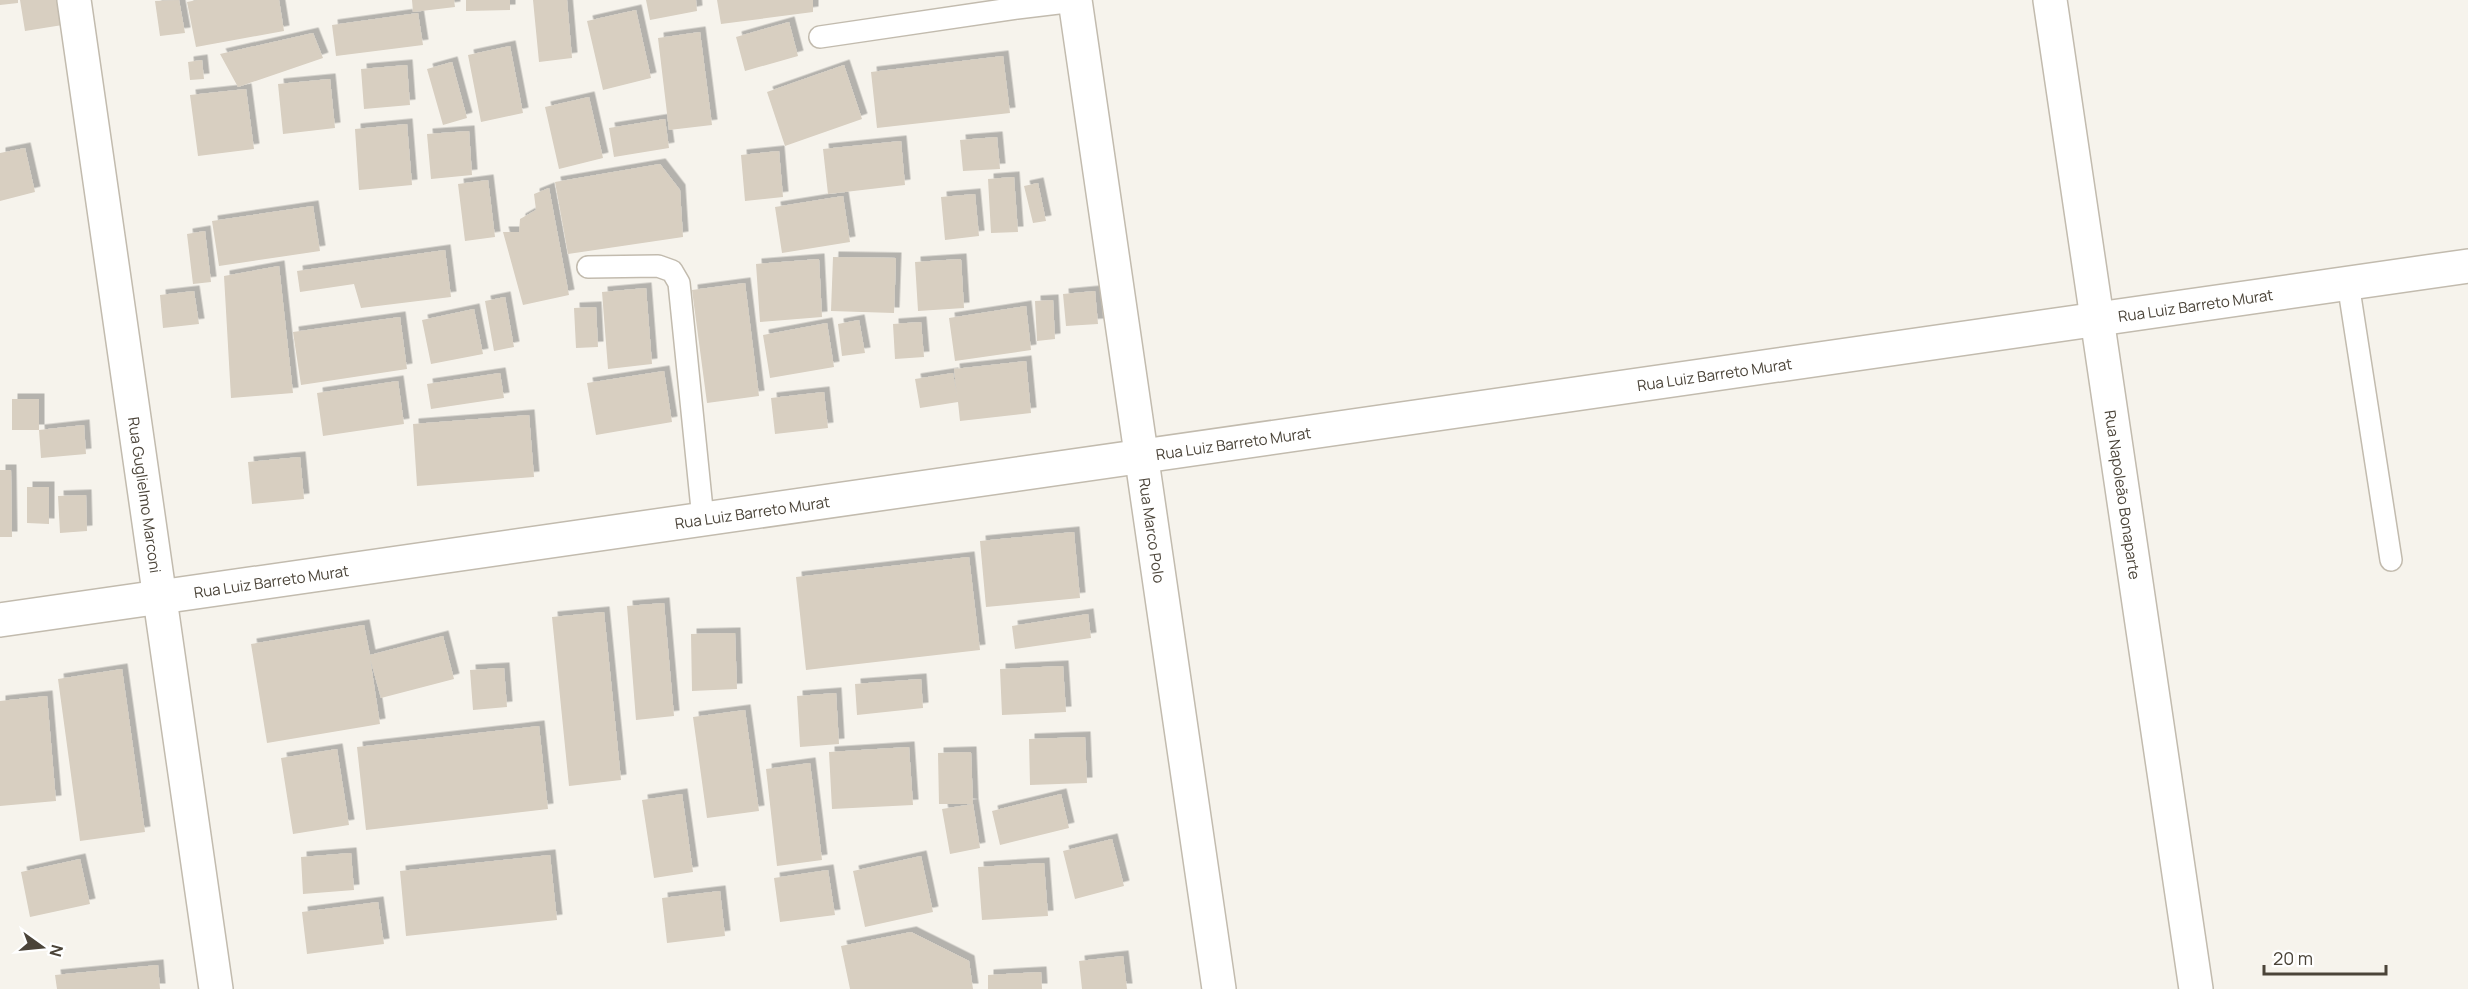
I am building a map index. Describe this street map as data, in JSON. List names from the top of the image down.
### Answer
{
  "streets": {
    "street": [
      "Rua Luiz Barreto Murat",
      "Rua Napoleão Bonaparte",
      "Rua Guglielmo Marconi",
      "Rua Marco Polo"
    ]
  },
  "crossings": [
    ["Rua Luiz Barreto Murat", "Rua Napoleão Bonaparte"],
    ["Rua Luiz Barreto Murat", "Rua Guglielmo Marconi"],
    ["Rua Luiz Barreto Murat", "Rua Marco Polo"]
  ],
  "scale_bar": "20 m",
  "north": "right"
}
